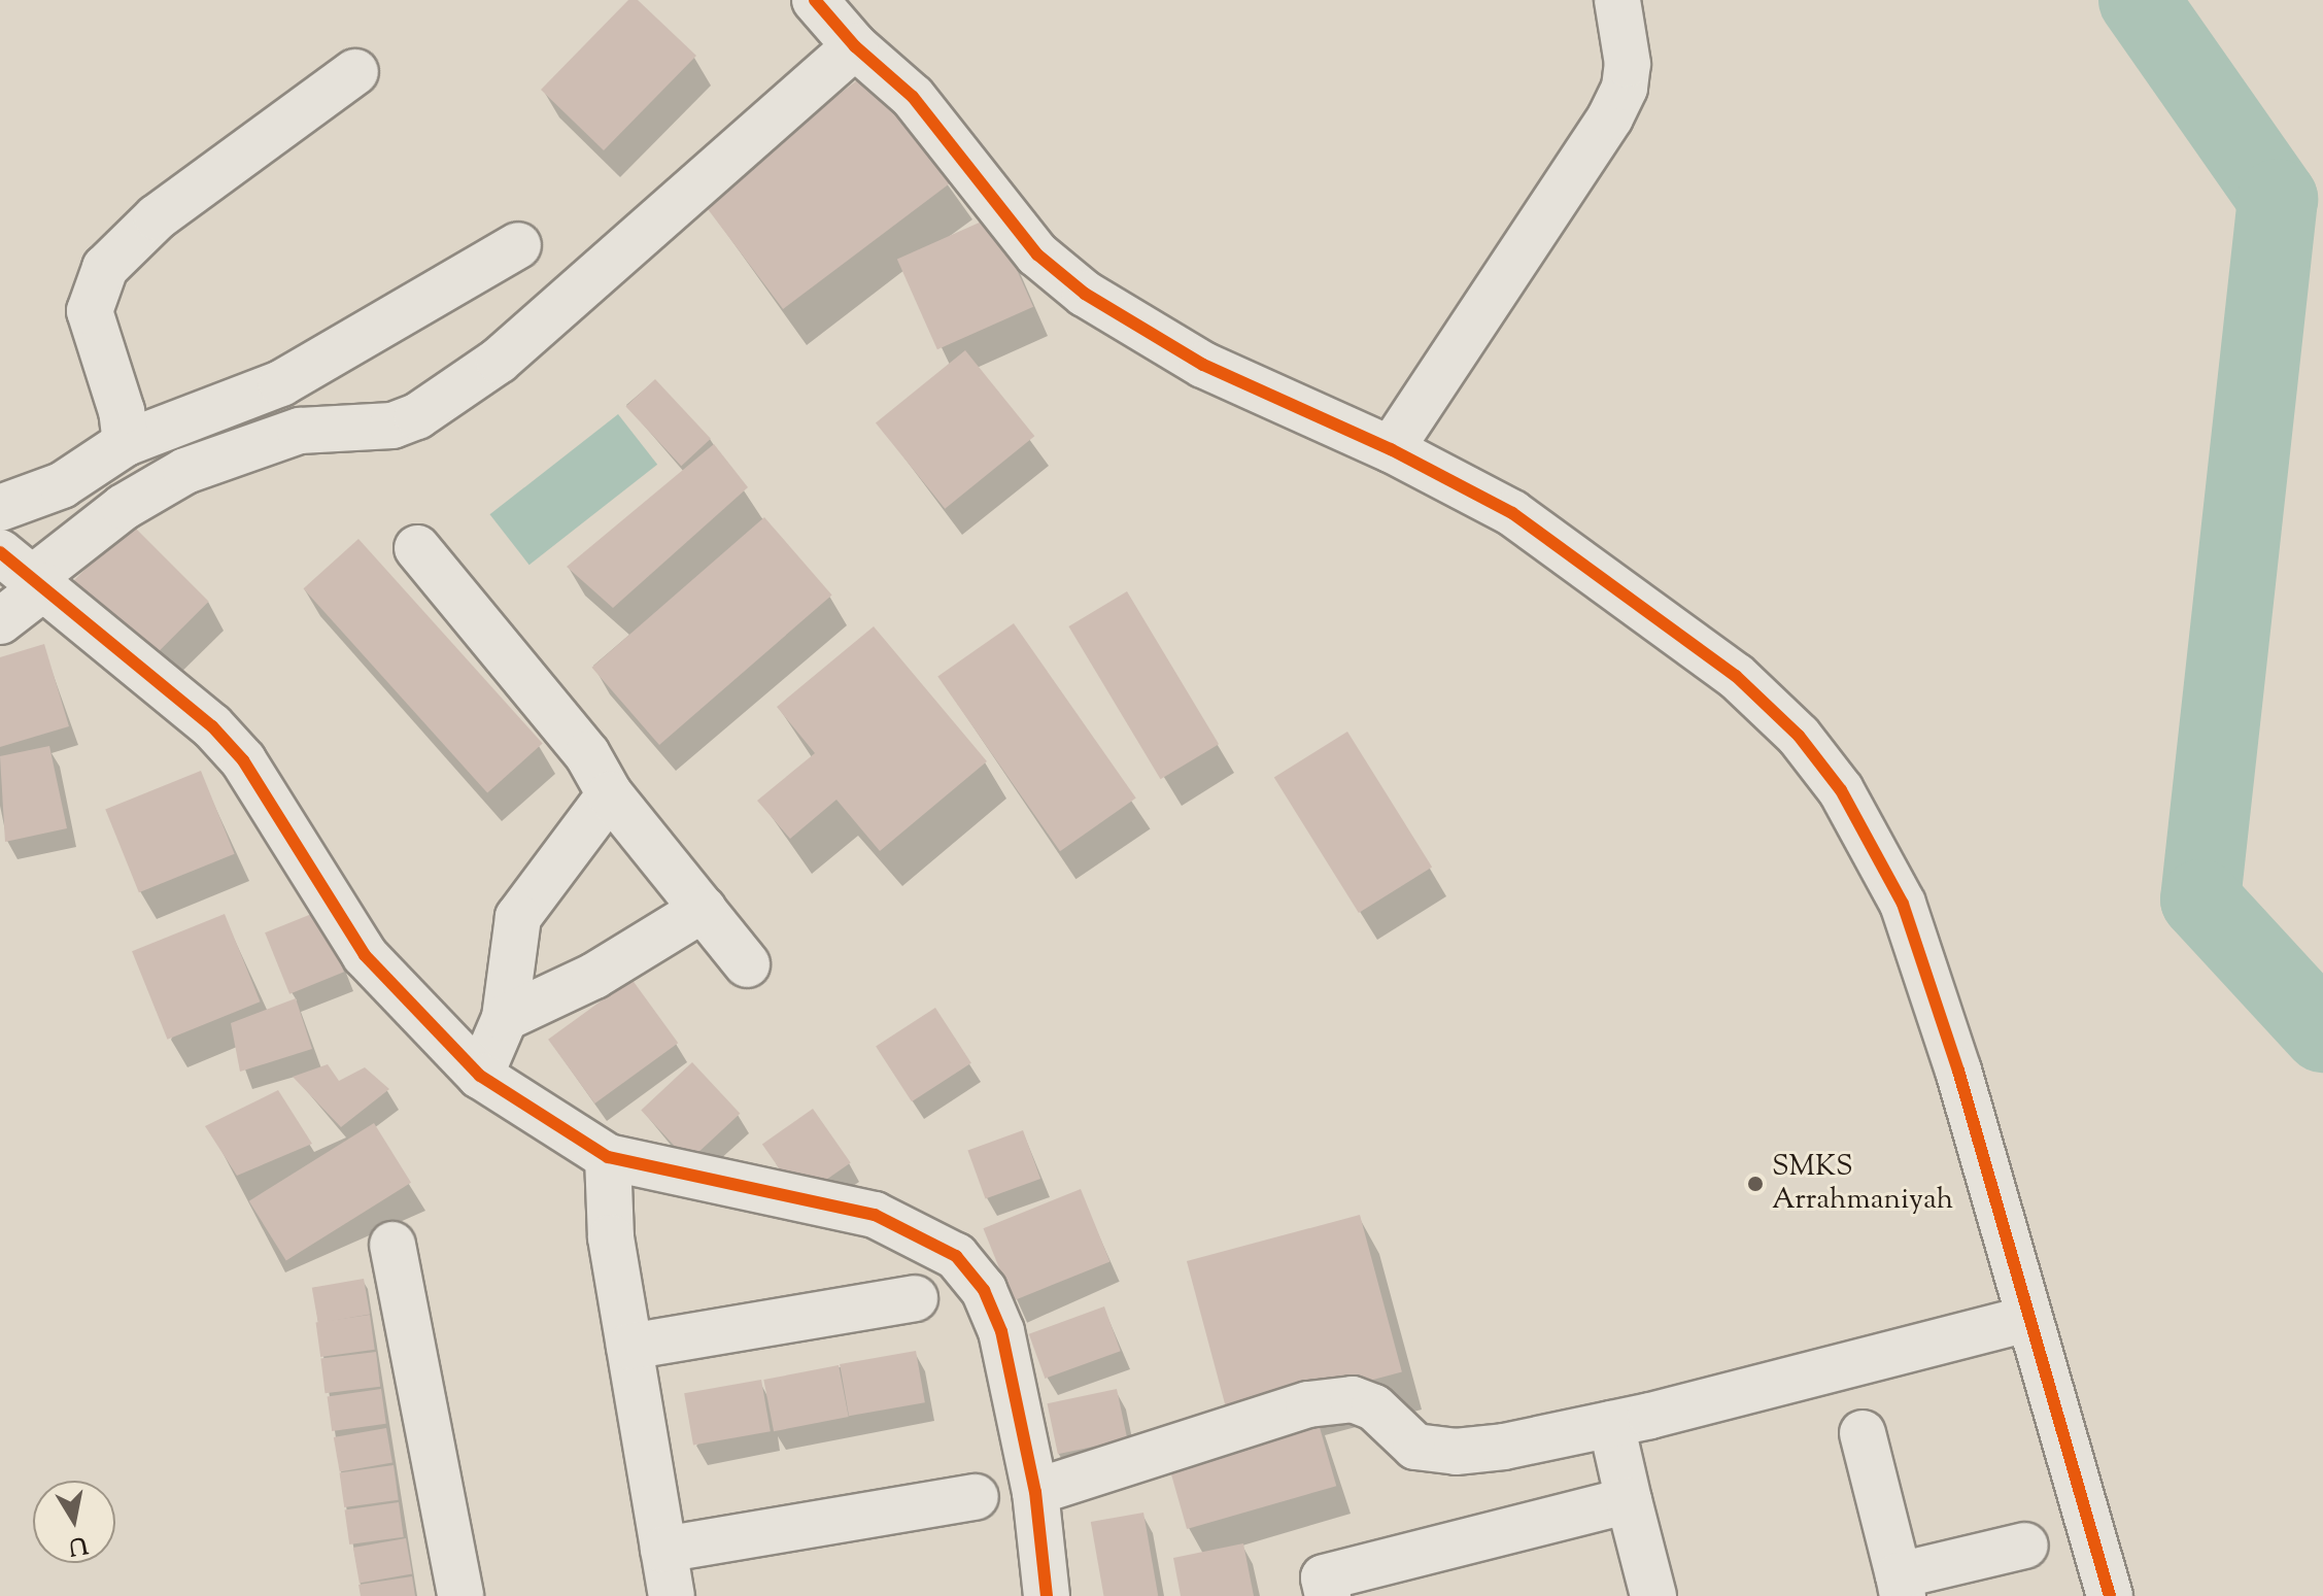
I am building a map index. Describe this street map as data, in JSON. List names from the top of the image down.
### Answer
{
  "places": ["SMKS Arrahmaniyah"],
  "north": "bottom"
}
